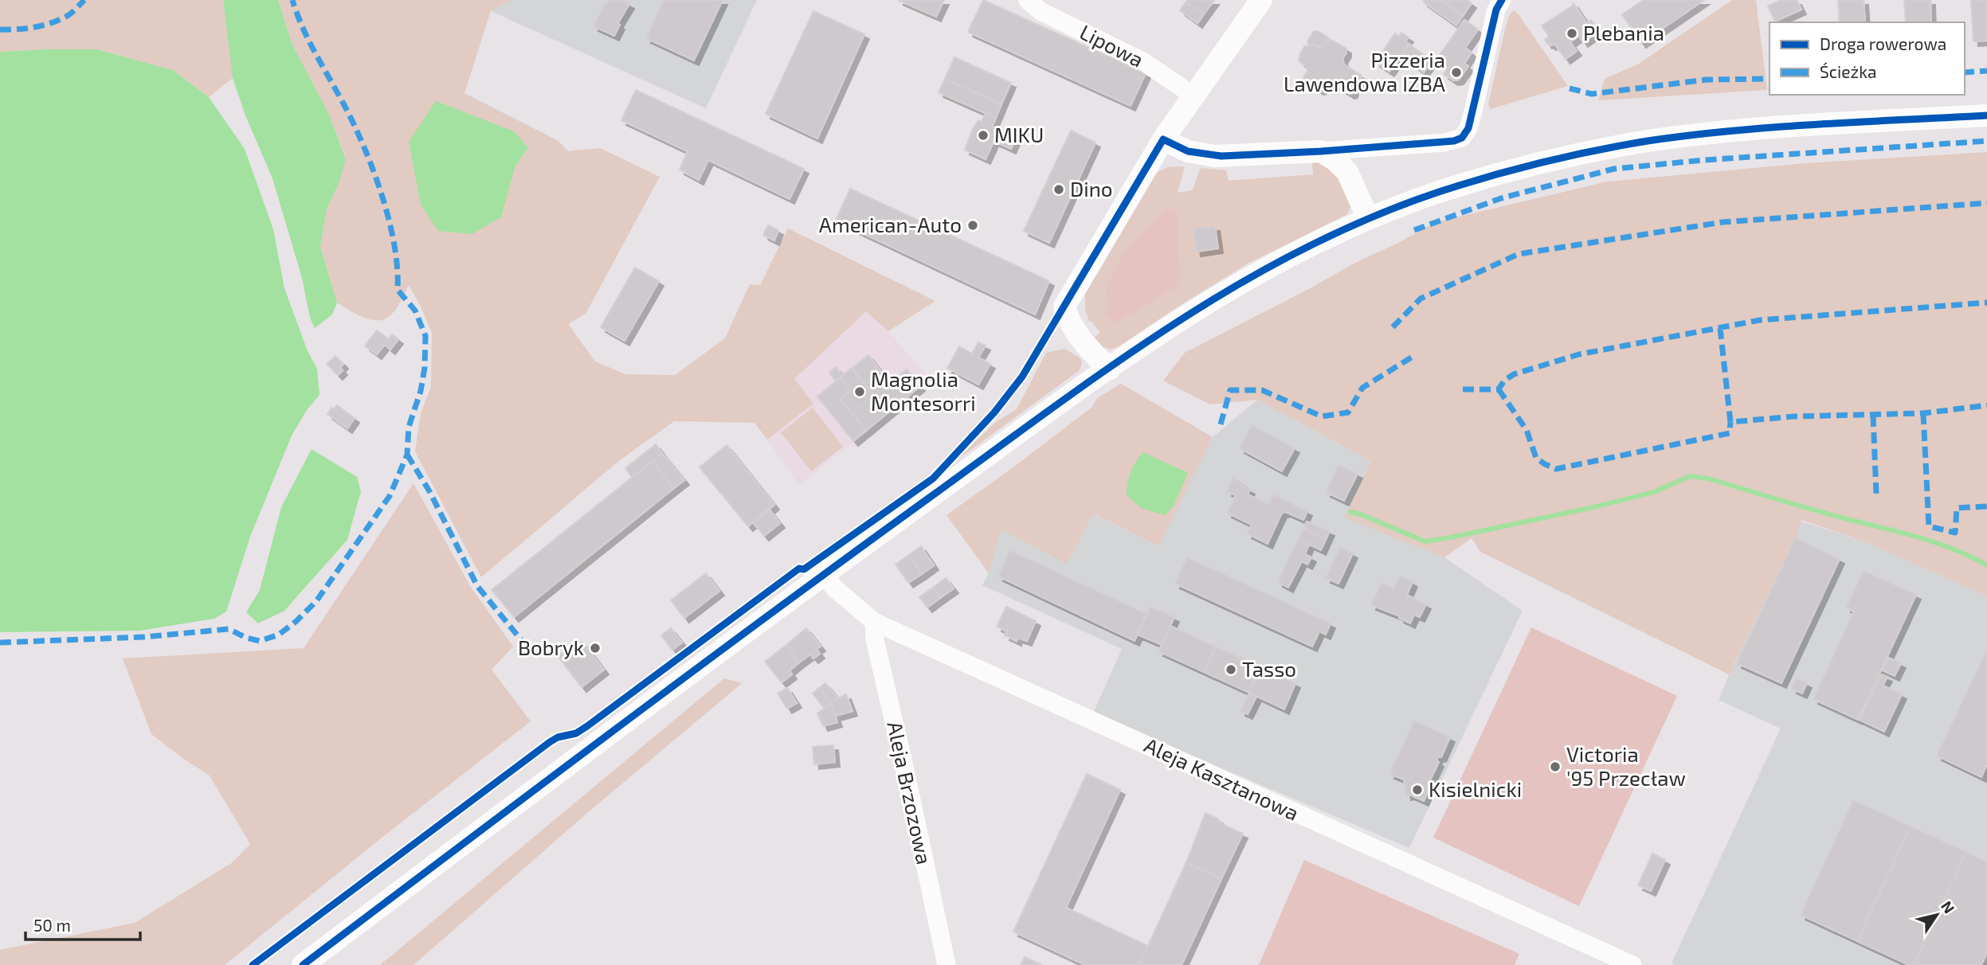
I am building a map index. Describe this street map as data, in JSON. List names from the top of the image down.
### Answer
{
  "streets": {
    "street": ["Lipowa", "Aleja Kasztanowa", "Aleja Brzozowa"]
  },
  "crossings": [
    ["Aleja Kasztanowa", "Aleja Brzozowa"]
  ],
  "places": [
    "Plebania",
    "Pizzeria Lawendowa IZBA",
    "MIKU",
    "Dino",
    "American-Auto",
    "Magnolia Montesorri",
    "Bobryk",
    "Tasso",
    "Victoria '95 Przecław",
    "Kisielnicki"
  ],
  "legend": ["Droga rowerowa", "Ścieżka"],
  "scale_bar": "50 m",
  "north": "top right"
}
